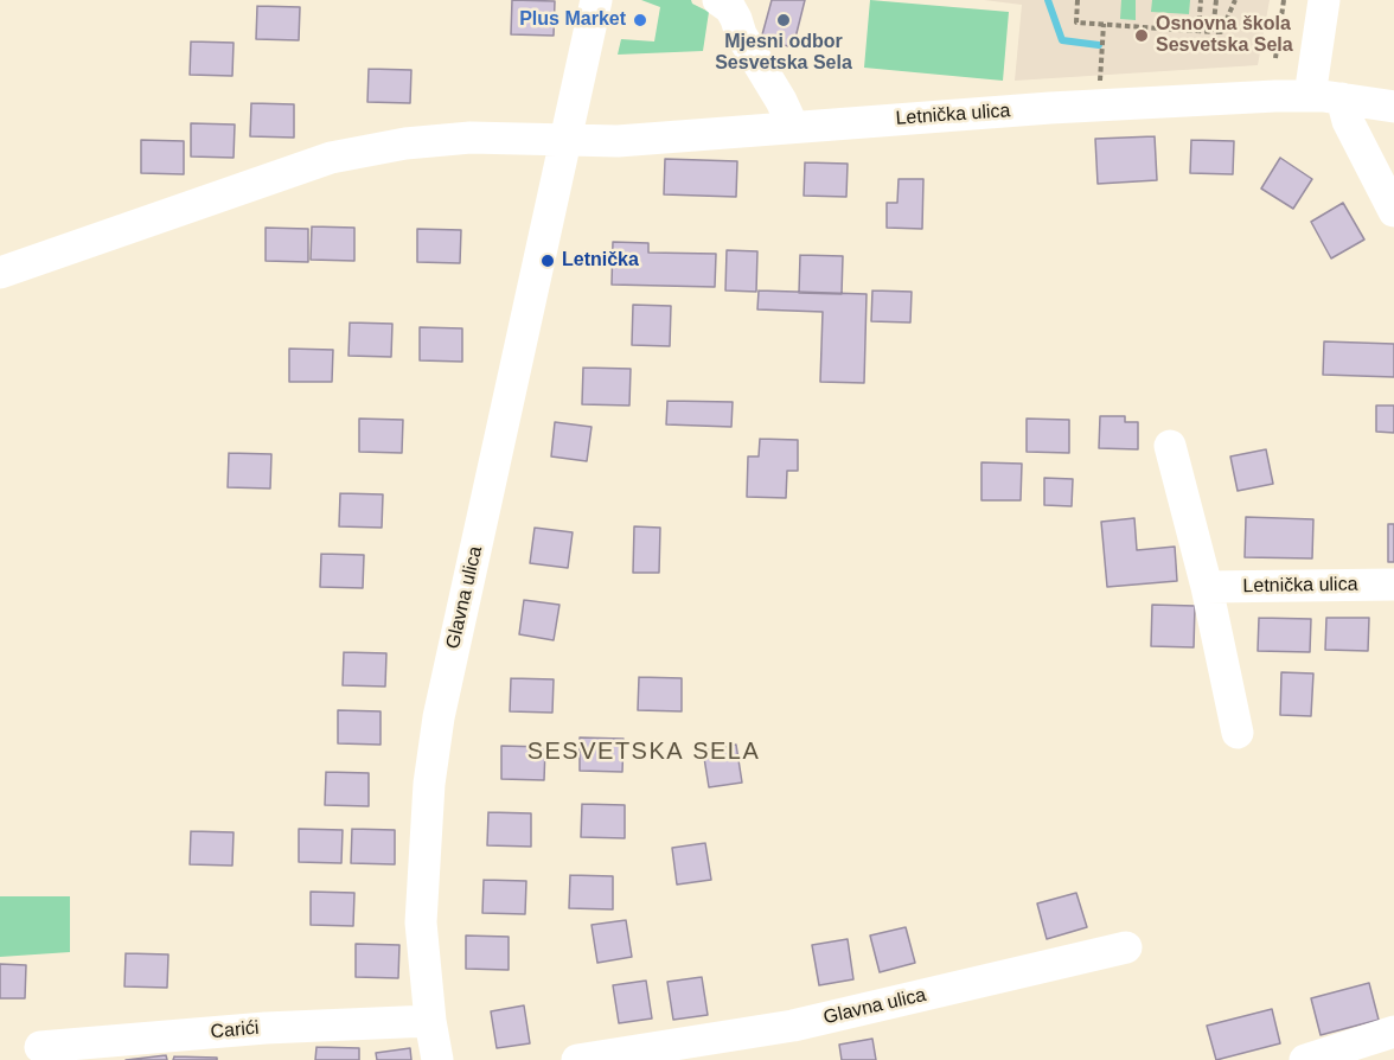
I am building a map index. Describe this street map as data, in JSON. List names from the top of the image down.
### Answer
{
  "streets": {
    "street": ["Letnička ulica", "Glavna ulica", "Carići"]
  },
  "crossings": [
    ["Letnička ulica", "Glavna ulica"],
    ["Glavna ulica", "Carići"]
  ],
  "districts": ["SESVETSKA SELA"],
  "places": [
    "Plus Market",
    "Mjesni odbor Sesvetska Sela",
    "Osnovna škola Sesvetska Sela",
    "Letnička"
  ]
}
